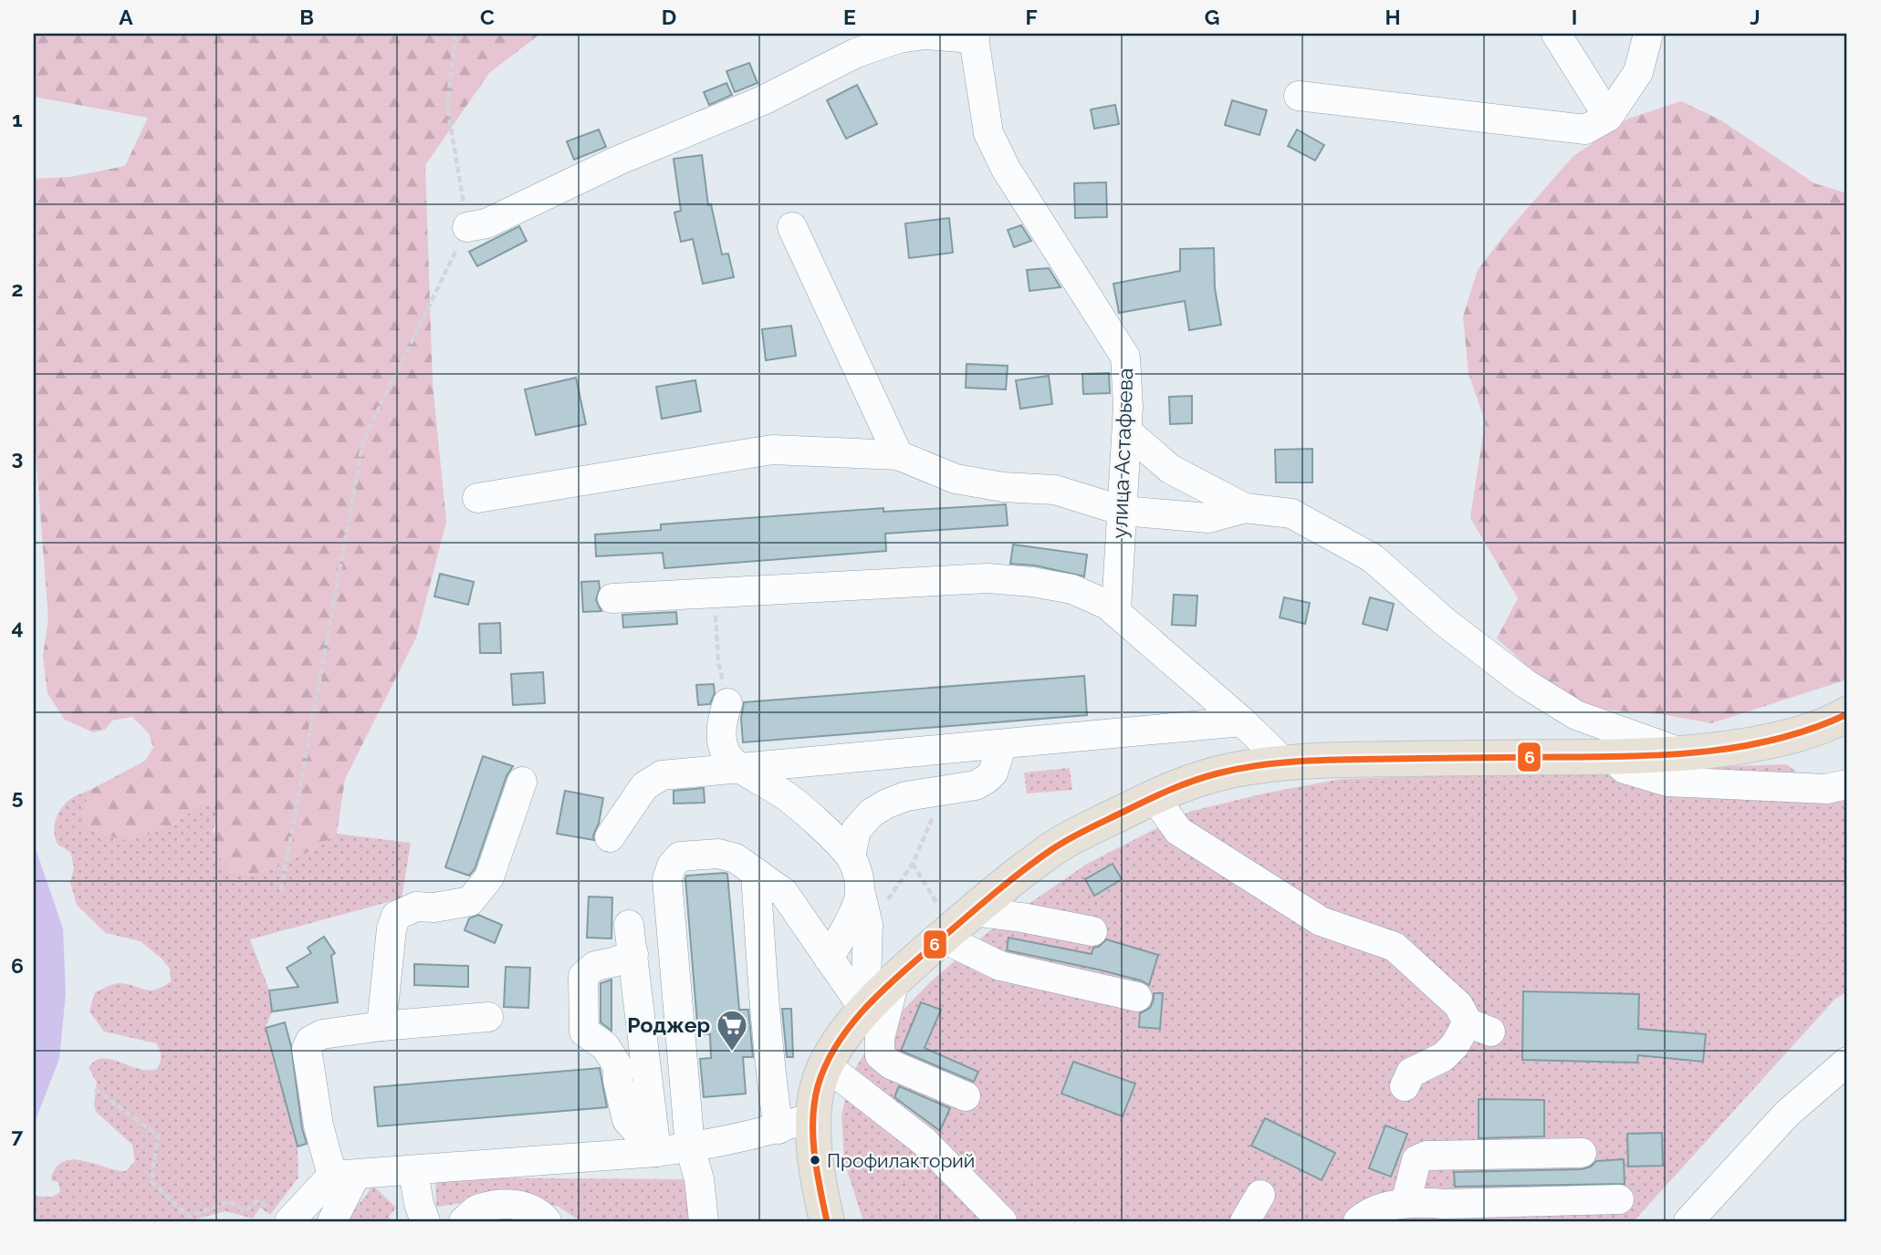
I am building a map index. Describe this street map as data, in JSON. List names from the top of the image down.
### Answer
{
  "streets": {
    "street": ["улица Астафьева"]
  },
  "places": {
    "supermarket": ["Роджер"],
    "other": ["Профилакторий"]
  },
  "lines": ["transit line 6"],
  "grid": {
    "columns": [
      "A",
      "B",
      "C",
      "D",
      "E",
      "F",
      "G",
      "H",
      "I",
      "J"
    ],
    "rows": [
      "1",
      "2",
      "3",
      "4",
      "5",
      "6",
      "7"
    ]
  }
}
